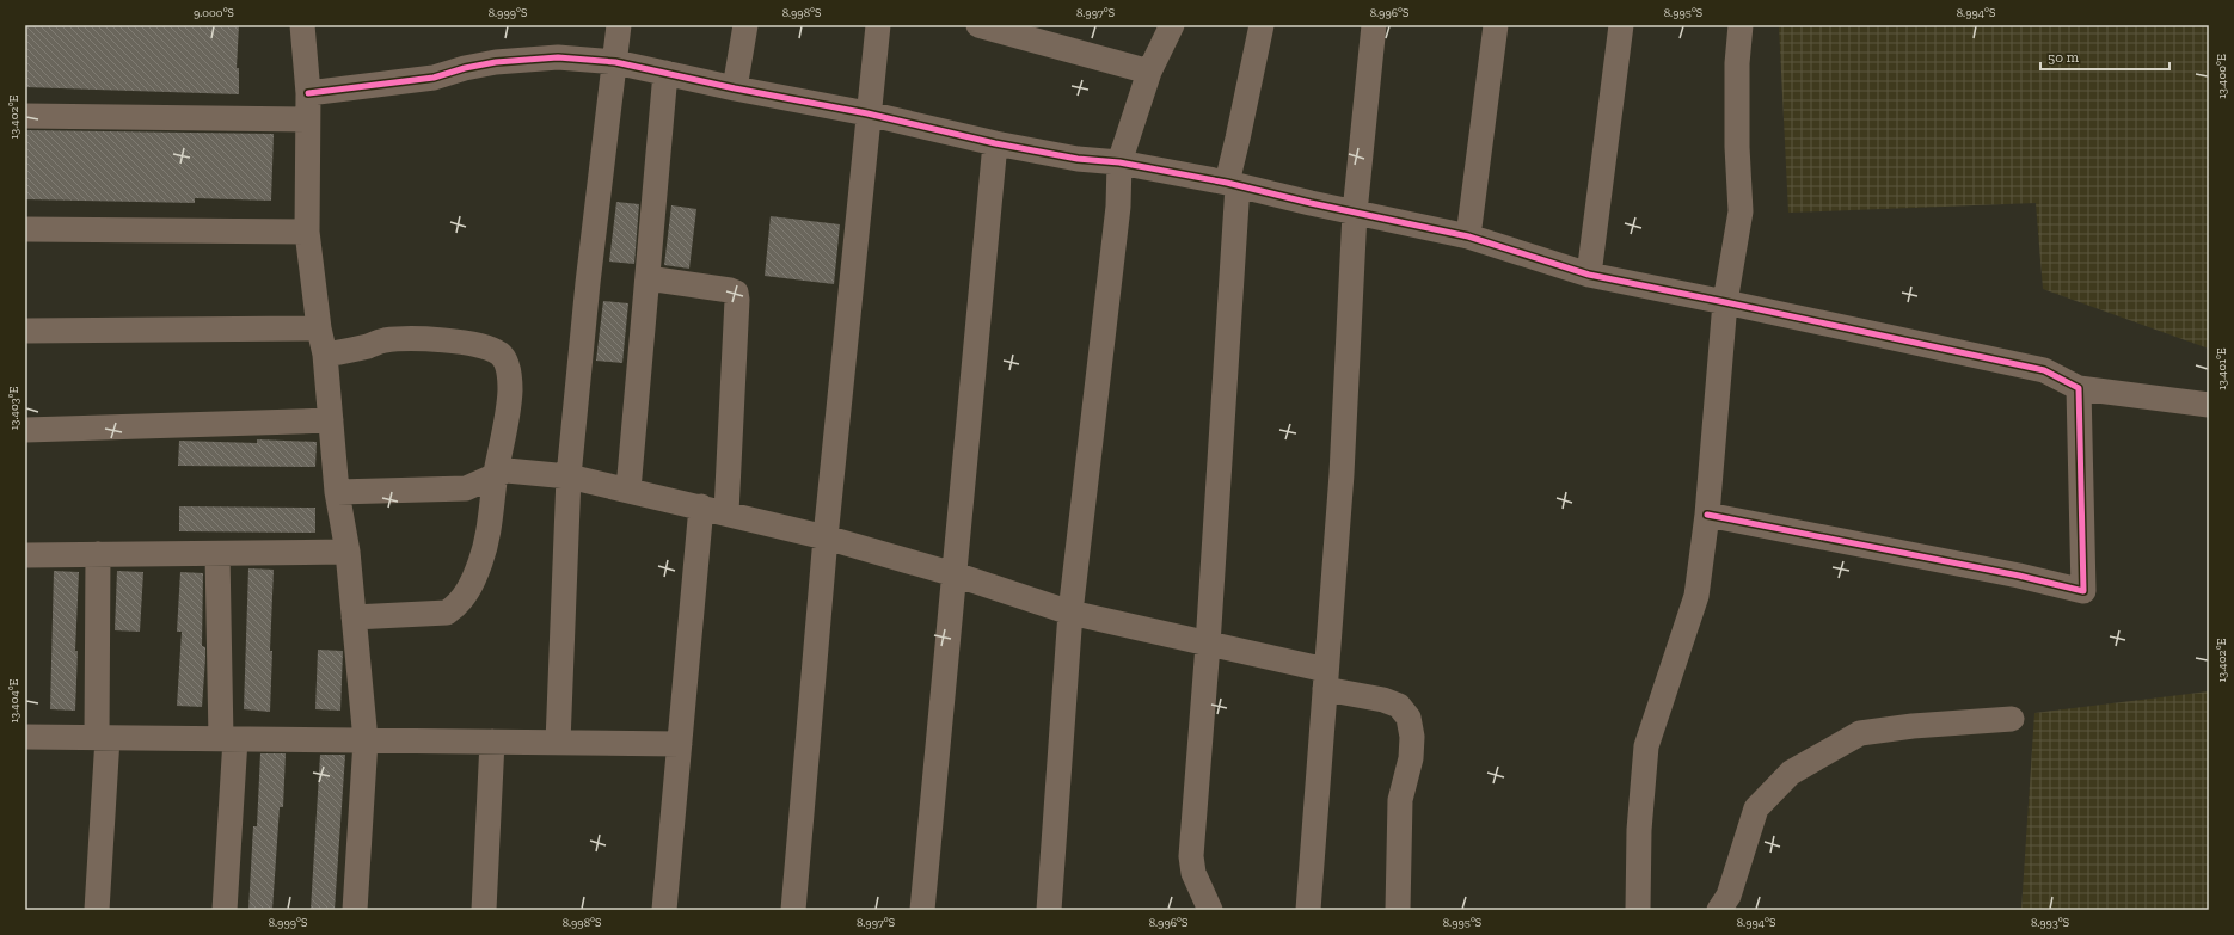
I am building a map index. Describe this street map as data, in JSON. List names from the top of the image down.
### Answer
{
  "scale_bar": "50 m",
  "coordinates": [
    "9.000°S",
    "8.999°S",
    "8.998°S",
    "8.997°S",
    "8.996°S",
    "8.995°S",
    "8.994°S",
    "13.400°E",
    "13.402°E",
    "13.401°E",
    "13.403°E",
    "13.404°E",
    "8.993°S"
  ]
}
